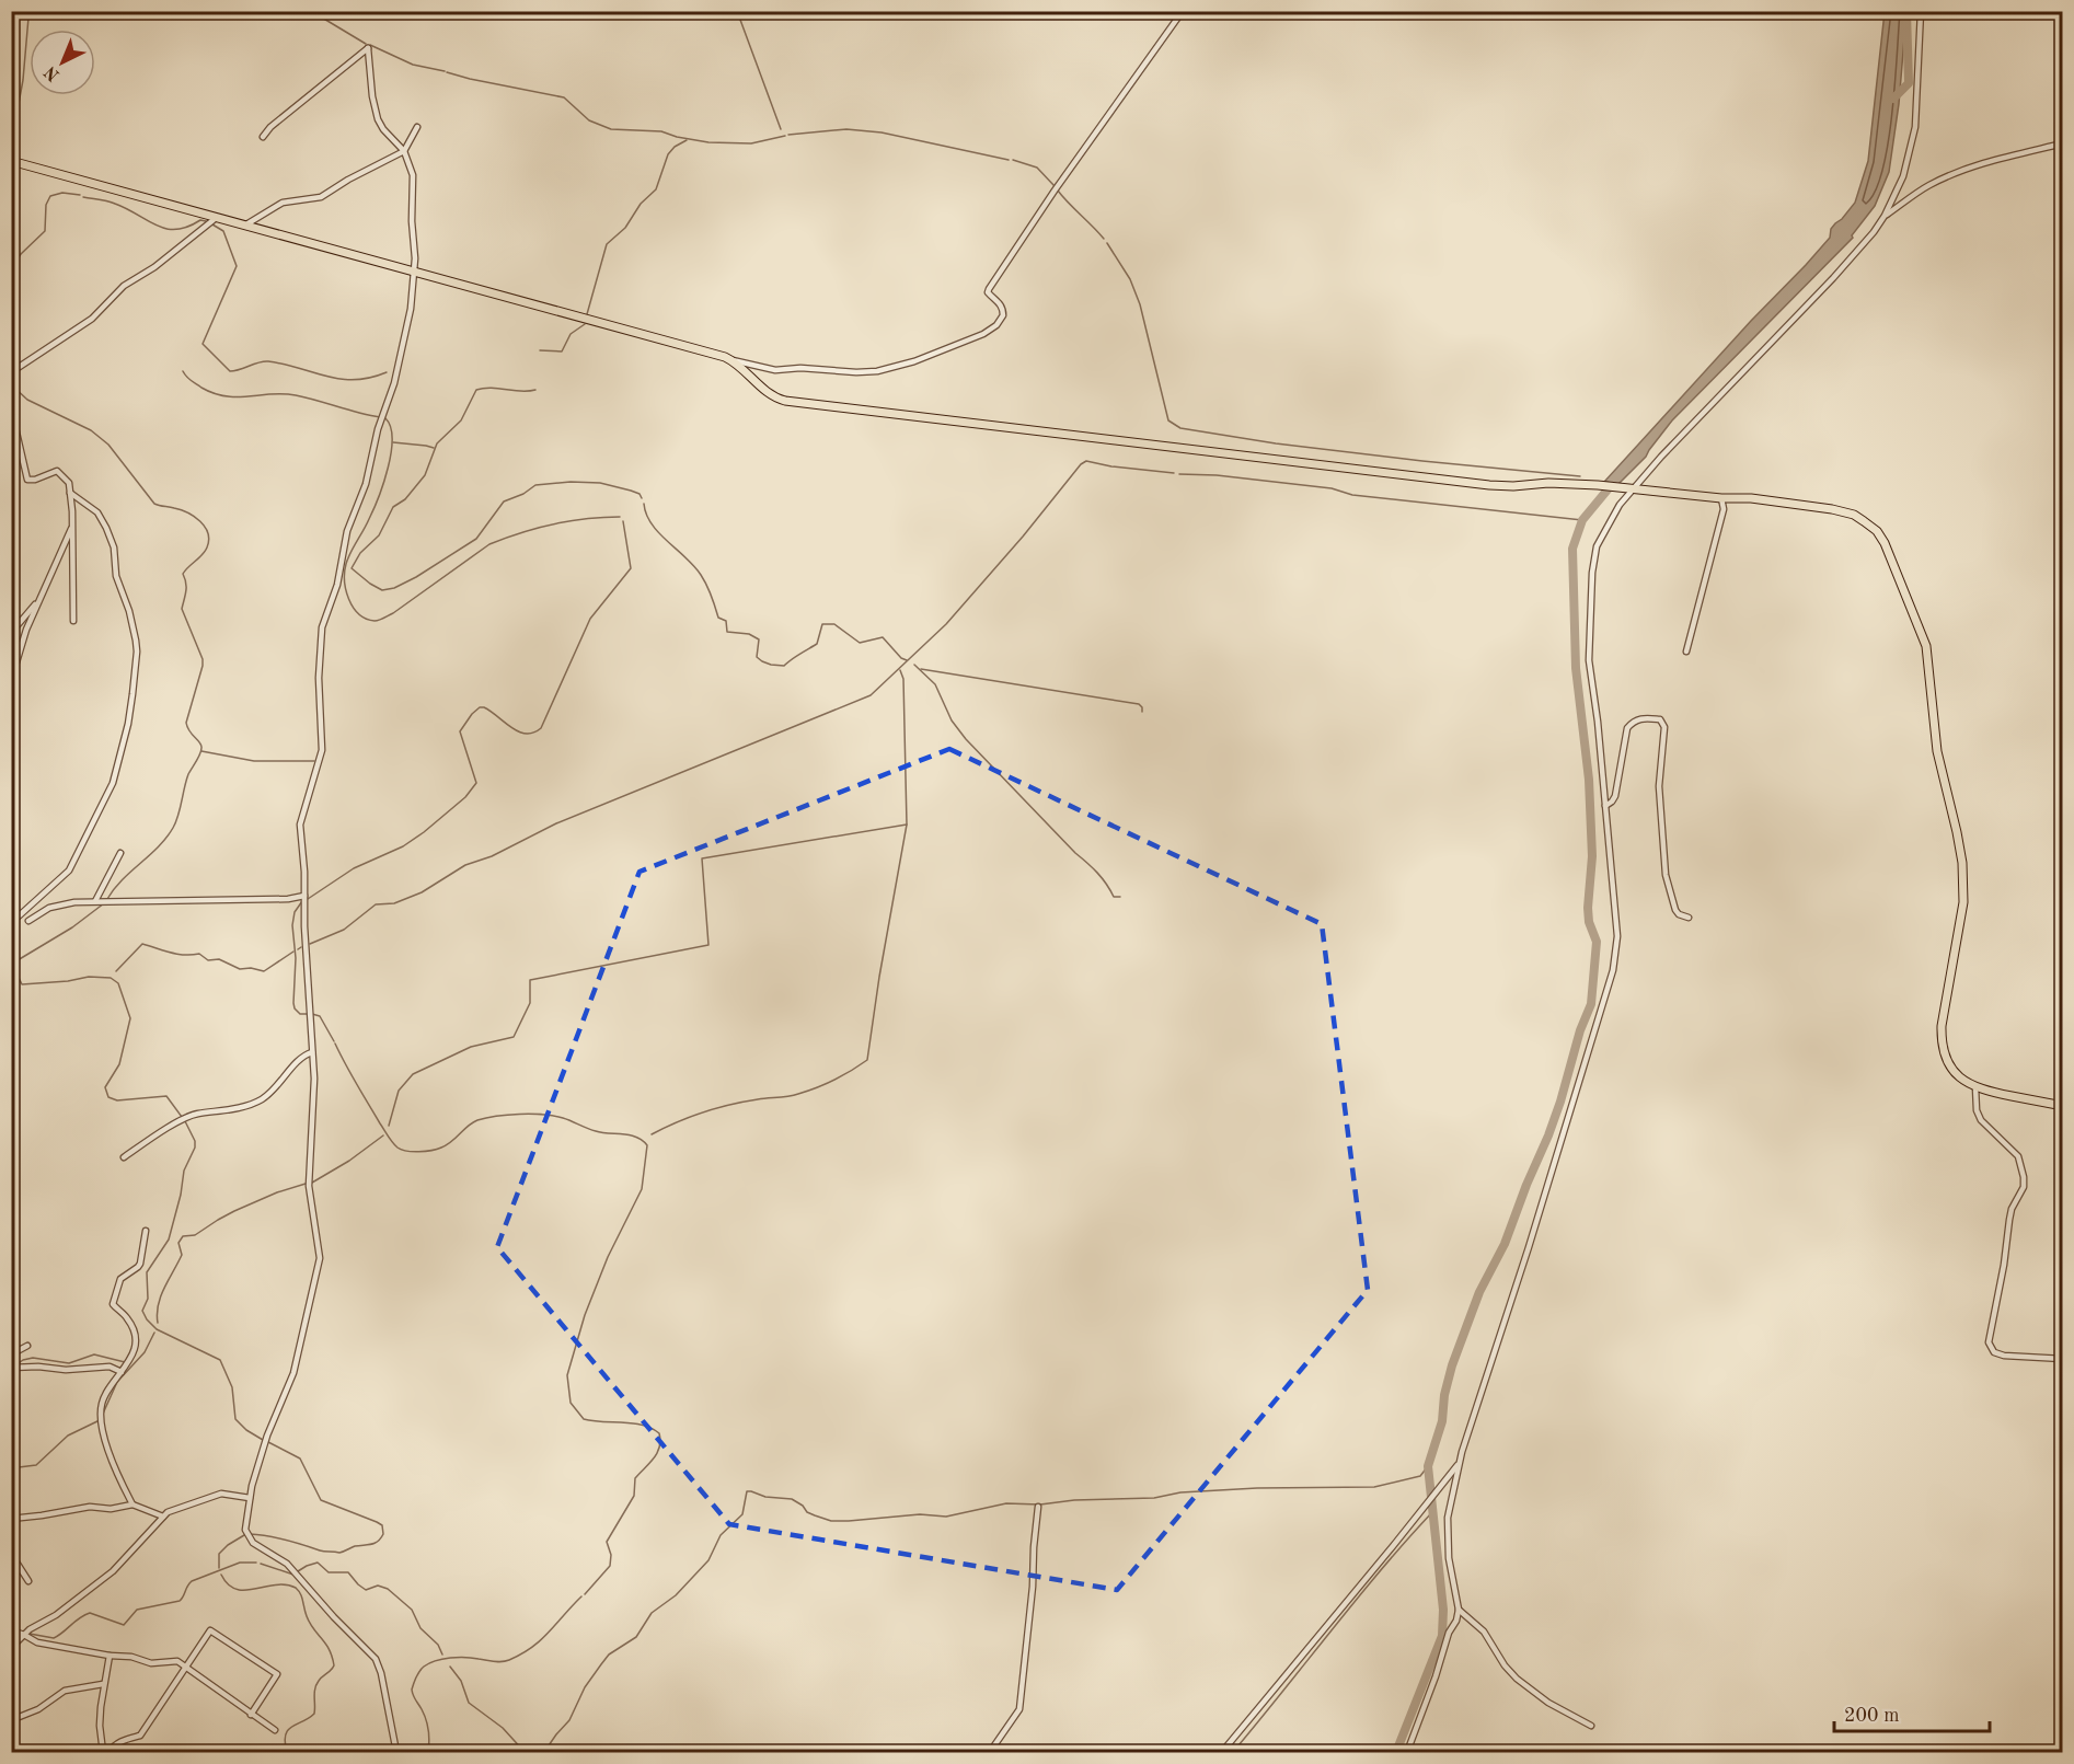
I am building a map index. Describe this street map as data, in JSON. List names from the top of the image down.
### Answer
{
  "scale_bar": "200 m",
  "north": "bottom left"
}
